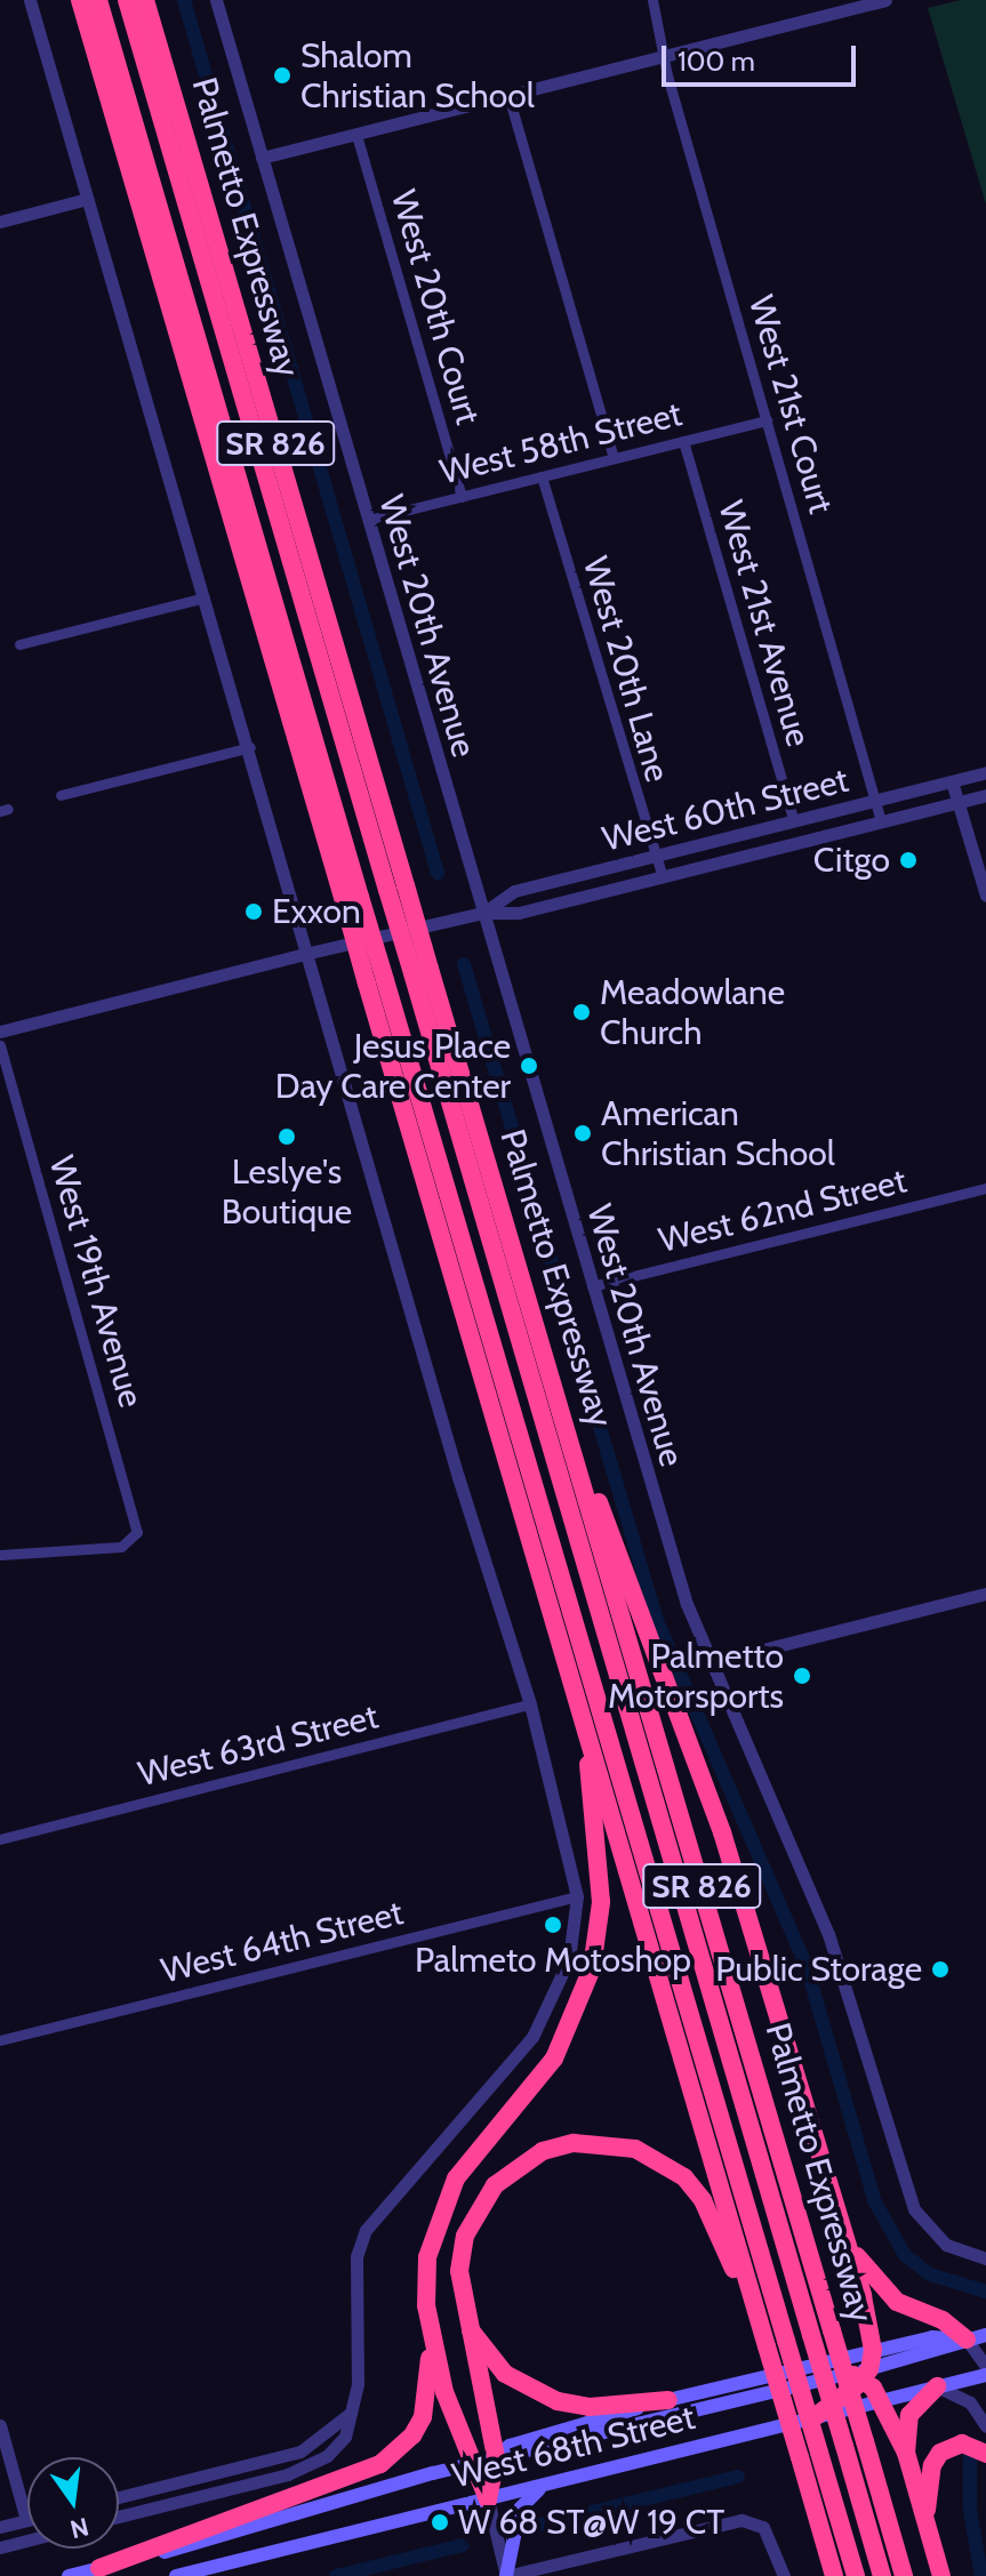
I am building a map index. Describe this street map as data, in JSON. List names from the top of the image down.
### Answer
{
  "streets": {
    "highway": ["Palmetto Expressway", "SR 826"],
    "main road": ["West 68th Street"],
    "street": [
      "West 20th Court",
      "West 21st Court",
      "West 58th Street",
      "West 21st Avenue",
      "West 20th Avenue",
      "West 20th Lane",
      "West 60th Street",
      "West 62nd Street",
      "West 19th Avenue",
      "West 63rd Street",
      "West 64th Street"
    ]
  },
  "crossings": [
    ["West 20th Court", "West 58th Street"],
    ["West 21st Court", "West 58th Street"],
    ["West 21st Court", "West 60th Street"],
    ["West 58th Street", "West 21st Avenue"],
    ["West 58th Street", "West 20th Avenue"],
    ["West 58th Street", "West 20th Lane"],
    ["West 21st Avenue", "West 60th Street"],
    ["West 20th Avenue", "West 60th Street"],
    ["West 20th Avenue", "West 62nd Street"],
    ["West 20th Lane", "West 60th Street"]
  ],
  "places": [
    "Shalom Christian School",
    "Citgo",
    "Exxon",
    "Meadowlane Church",
    "Jesus Place Day Care Center",
    "American Christian School",
    "Leslye's Boutique",
    "Palmetto Motorsports",
    "Palmeto Motoshop",
    "Public Storage",
    "W 68 ST@W 19 CT"
  ],
  "scale_bar": "100 m",
  "north": "bottom"
}
